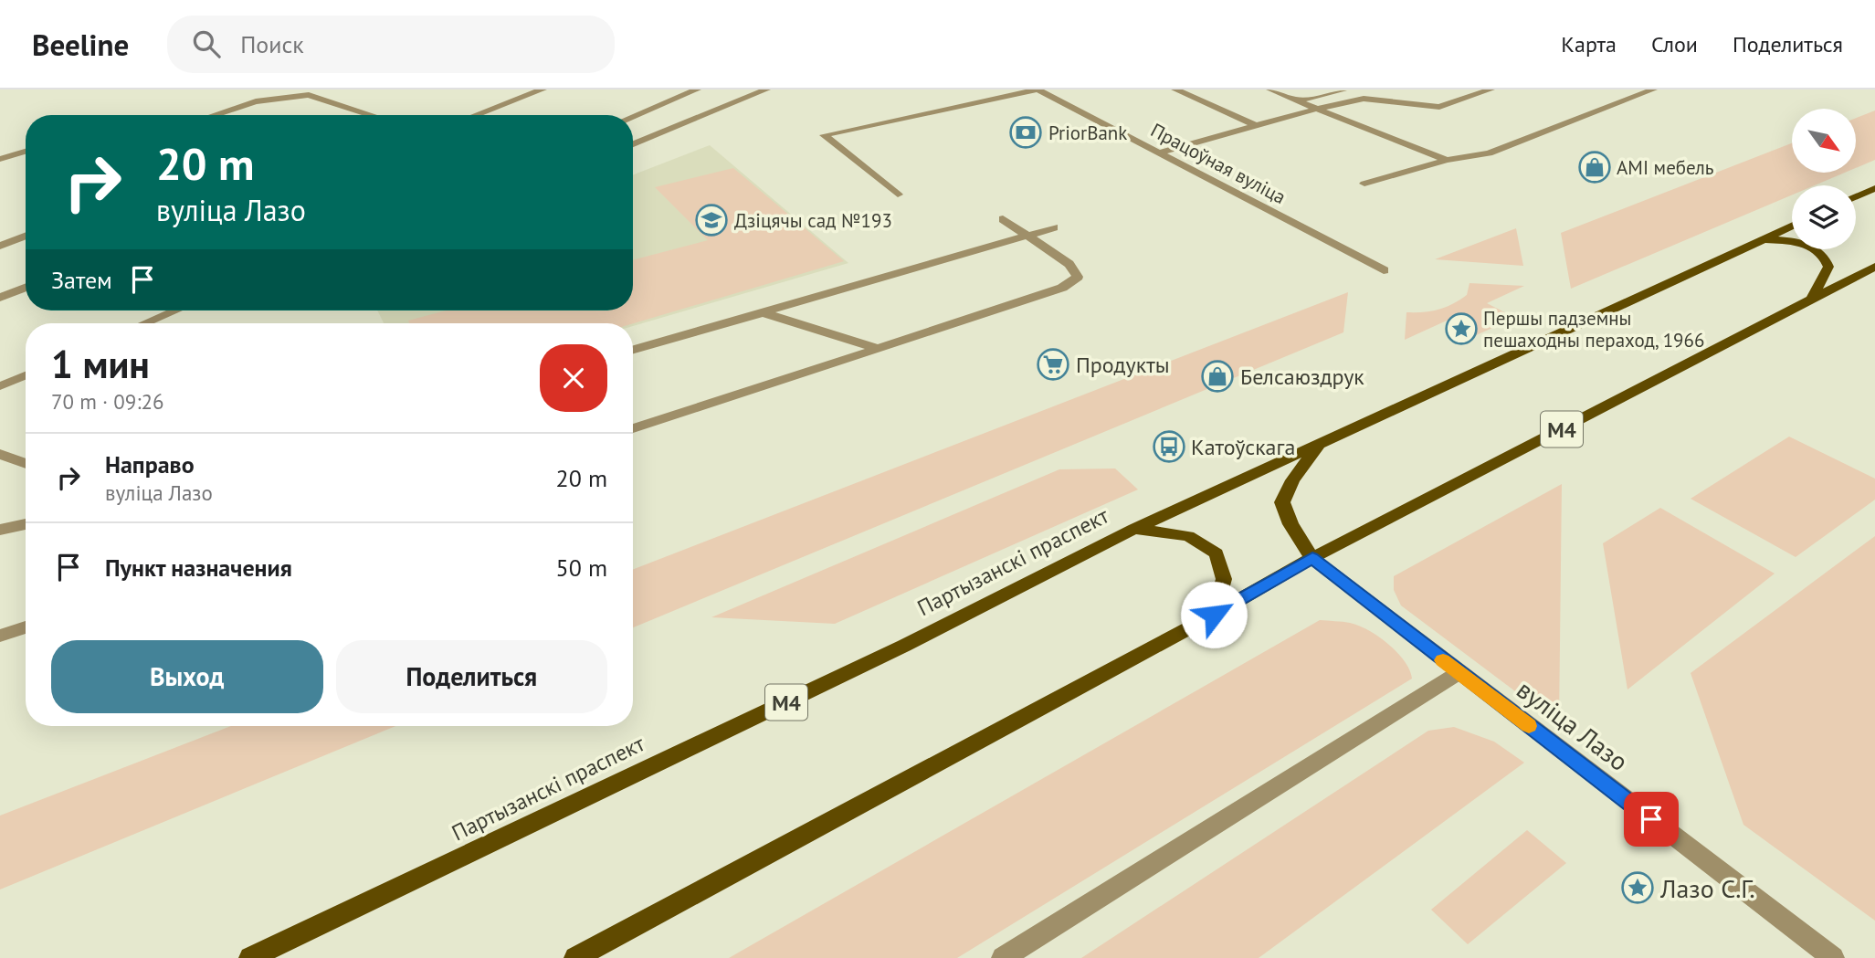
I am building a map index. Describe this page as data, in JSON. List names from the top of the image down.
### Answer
{
  "streets": {
    "main road": ["М4", "Партызанскі праспект"],
    "street": ["Працоўная вуліца", "вуліца Лазо"]
  },
  "crossings": [
    ["М4", "вуліца Лазо"]
  ],
  "places": {
    "bank": ["PriorBank"],
    "shop": ["AMI мебель", "Белсаюздрук"],
    "school or university": ["Дзіцячы сад №193"],
    "place": ["Першы падземны пешаходны пераход, 1966", "Лазо С.Г."],
    "supermarket": ["Продукты"],
    "bus stop": ["Катоўскага"]
  },
  "north": "bottom right",
  "page": {
    "header": "Beeline",
    "search": "Поиск",
    "nav": ["Карта", "Слои", "Поделиться"],
    "turn": ["20 m", "вуліца Лазо"],
    "then": "Затем",
    "heading": ["1 мин", "70 m · 09:26"],
    "list": [
      {
        "name": "Направо",
        "note": "вуліца Лазо",
        "value": "20 m"
      },
      {
        "name": "Пункт назначения",
        "value": "50 m"
      }
    ],
    "buttons": ["Выход", "Поделиться"]
  }
}
